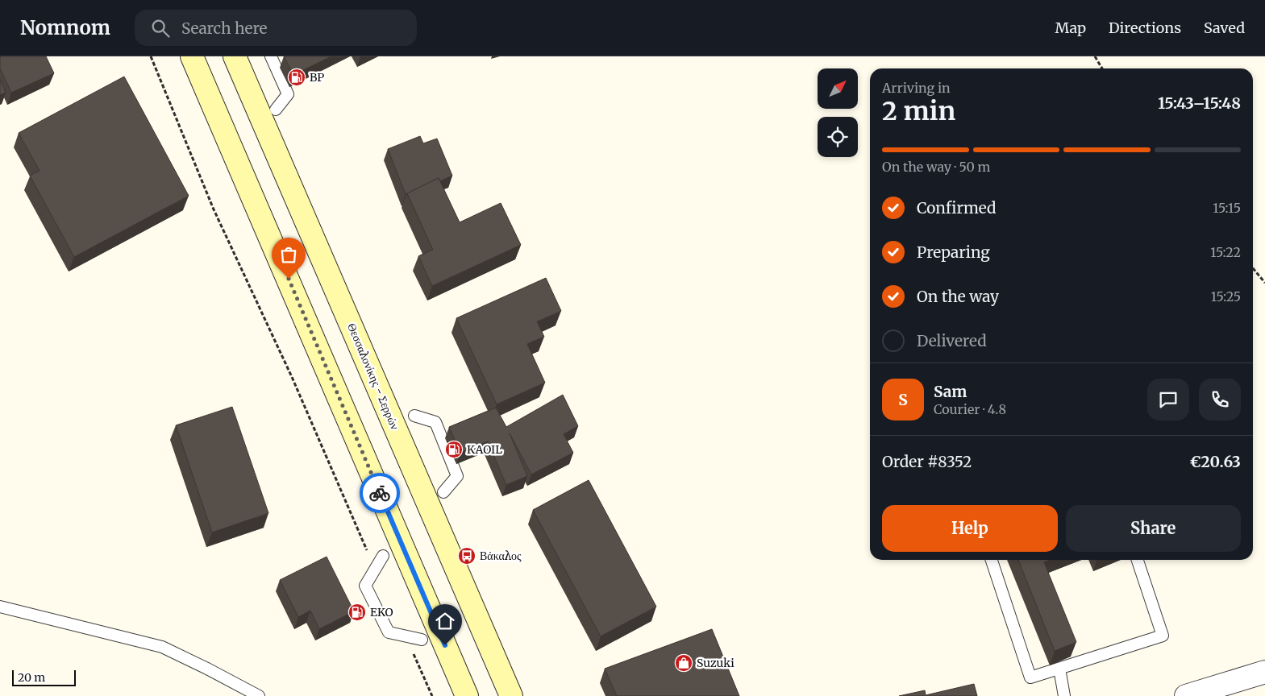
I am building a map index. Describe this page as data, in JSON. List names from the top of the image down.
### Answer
{
  "streets": {
    "main road": ["Θεσσαλονίκης - Σερρών"]
  },
  "places": {
    "fuel station": ["BP", "KAOIL", "EKO"],
    "bus stop": ["Βάκαλος"],
    "shop": ["Suzuki"]
  },
  "scale_bar": "20 m",
  "north": "top right",
  "page": {
    "header": "Nomnom",
    "search": "Search here",
    "nav": ["Map", "Directions", "Saved"],
    "heading": ["2 min", "Arriving in", "15:43–15:48"],
    "panel": [
      "Sam",
      "Courier · 4.8",
      "Order #8352",
      "€20.63"
    ],
    "bar": "On the way · 50 m",
    "list": [
      ["Confirmed", "15:15"],
      ["Preparing", "15:22"],
      ["On the way", "15:25"],
      "Delivered"
    ],
    "round": "S",
    "buttons": ["Help", "Share"],
    "scale": "20 m"
  }
}
